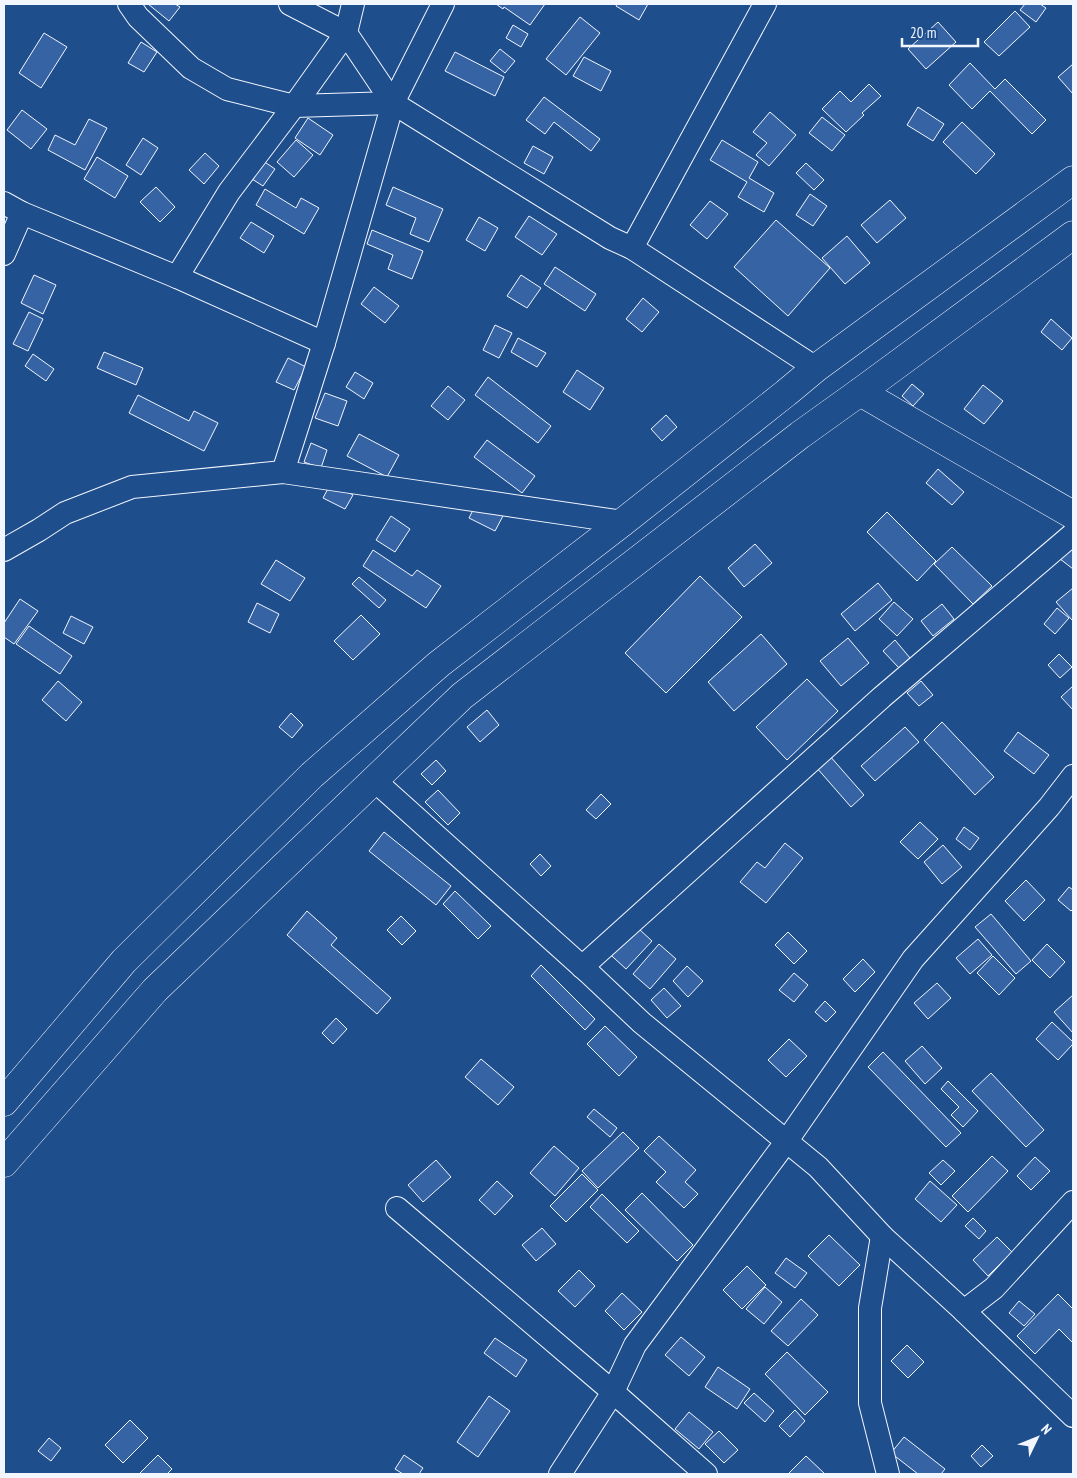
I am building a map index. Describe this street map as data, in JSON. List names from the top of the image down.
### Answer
{
  "scale_bar": "20 m",
  "north": "top right"
}
